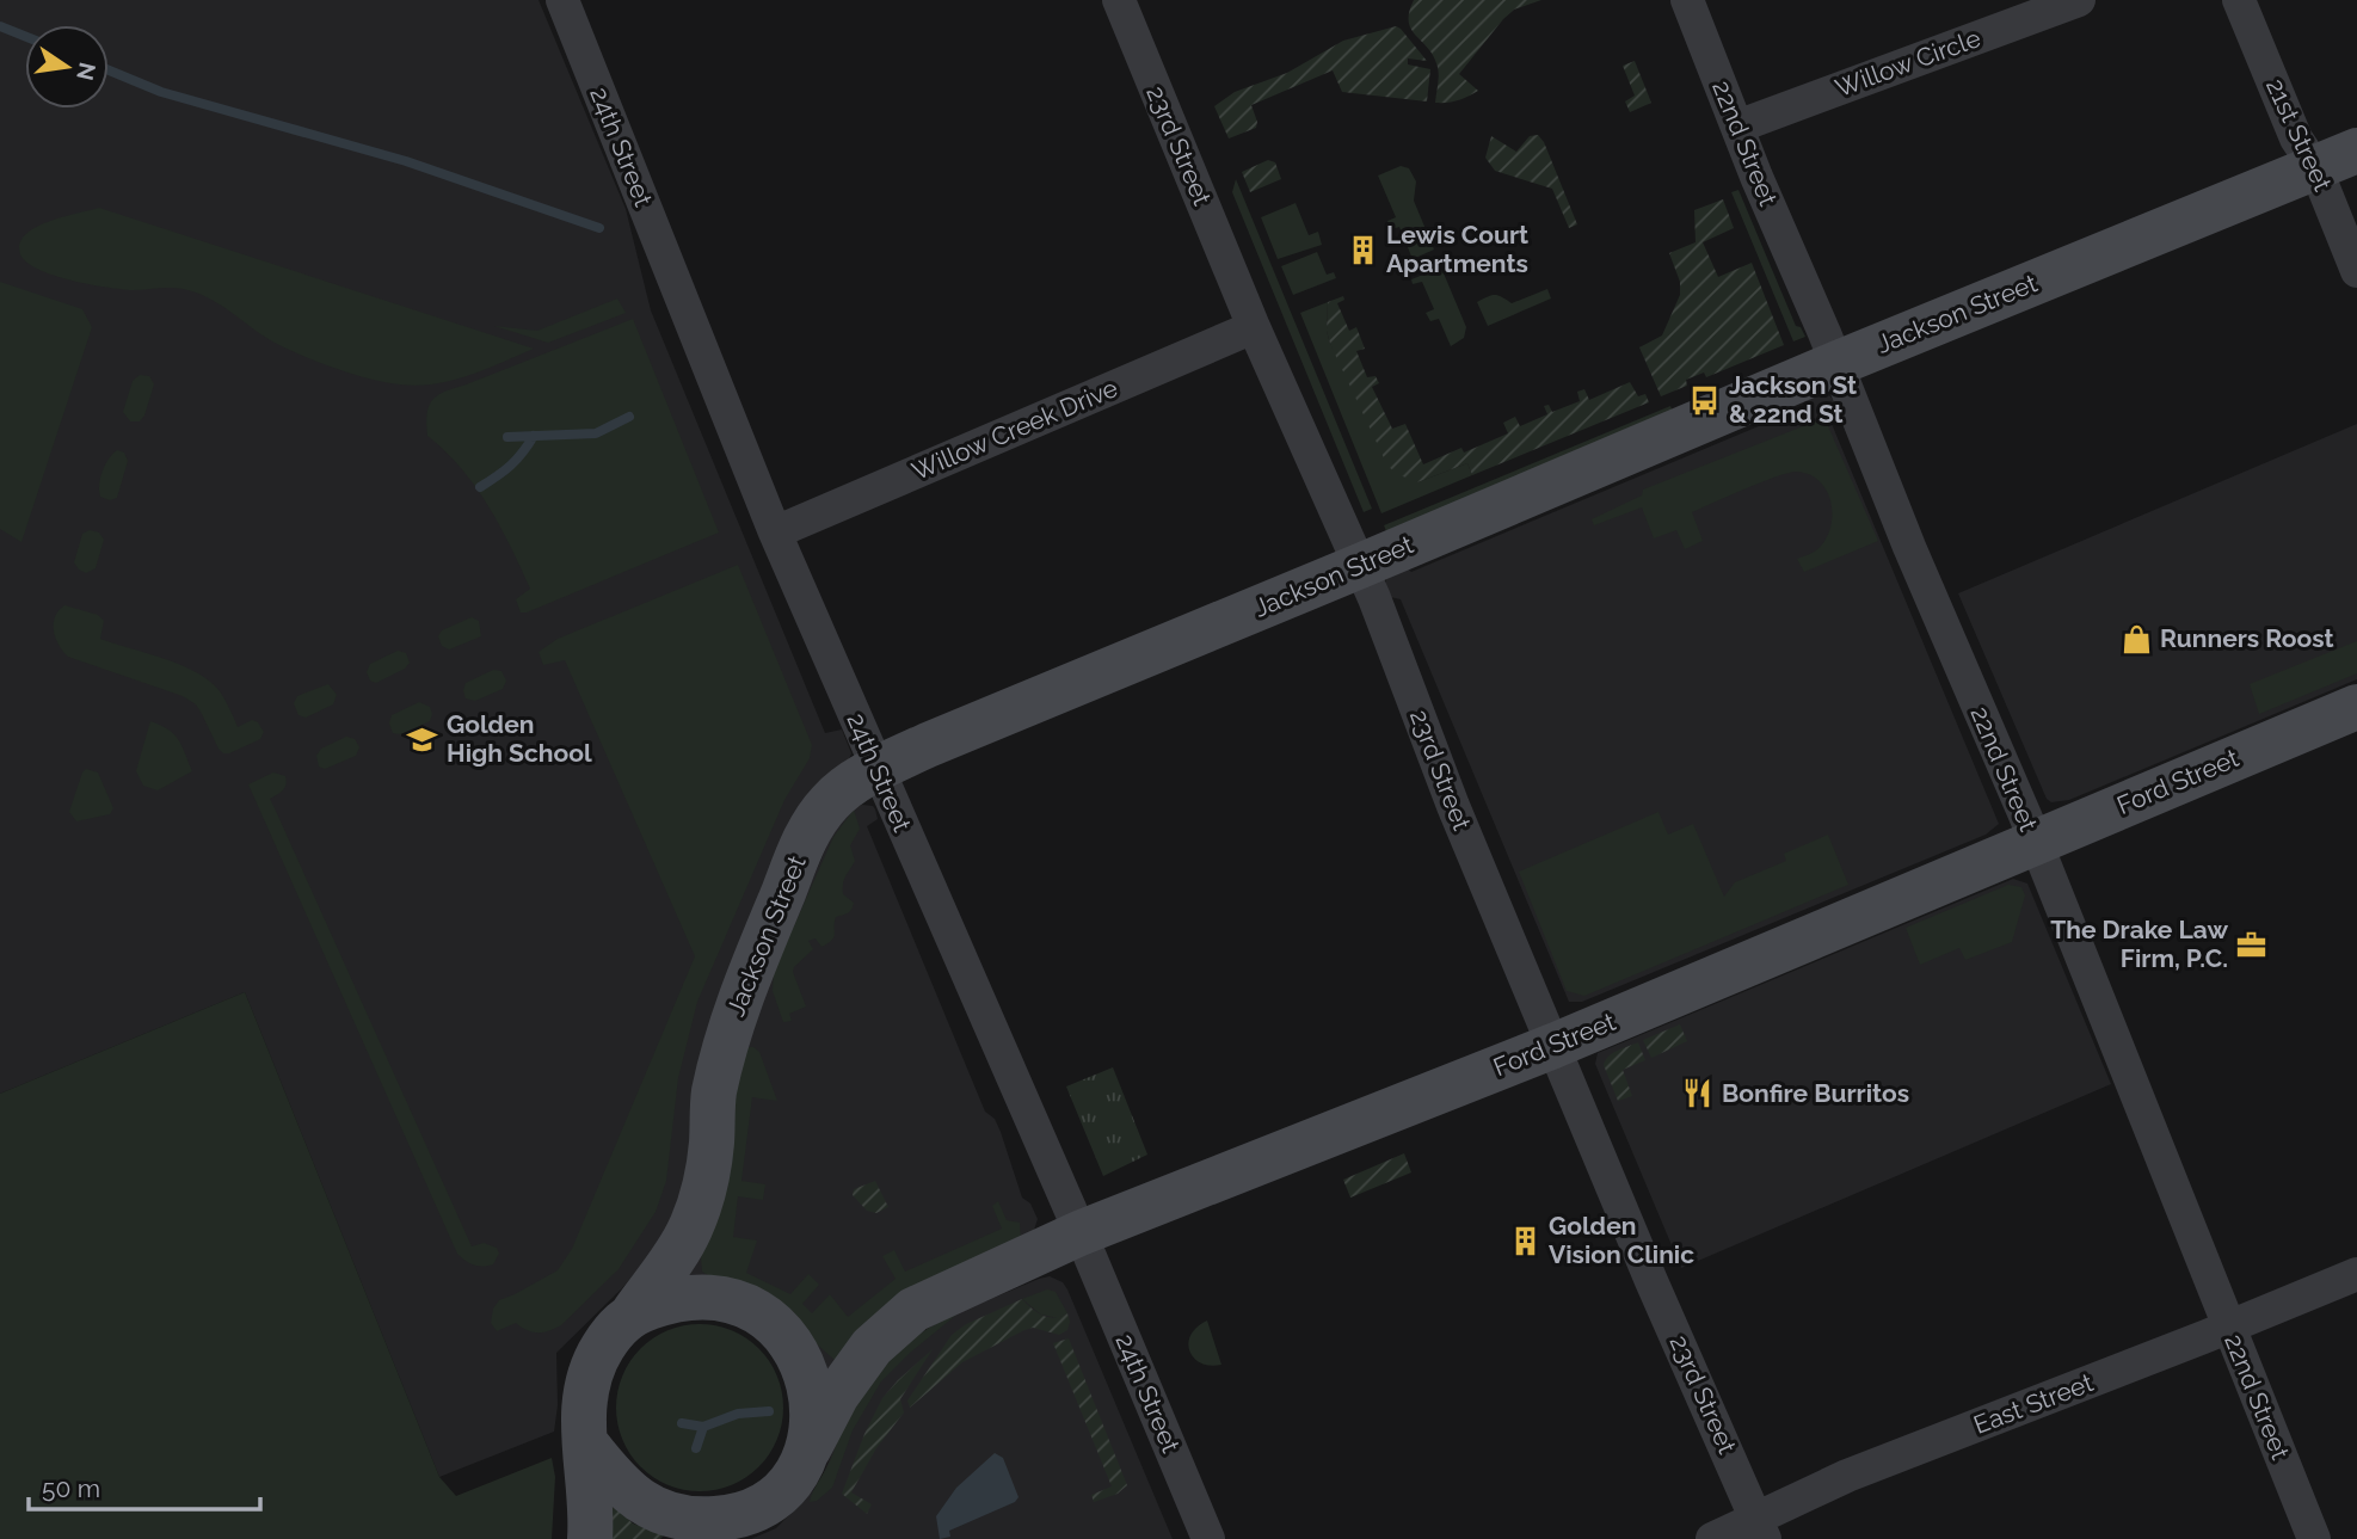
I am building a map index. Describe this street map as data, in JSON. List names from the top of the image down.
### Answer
{
  "streets": {
    "main road": ["Jackson Street", "Ford Street"],
    "street": [
      "Willow Circle",
      "21st Street",
      "22nd Street",
      "23rd Street",
      "24th Street",
      "Willow Creek Drive",
      "East Street"
    ]
  },
  "crossings": [
    ["Willow Circle", "22nd Street"],
    ["21st Street", "Jackson Street"],
    ["22nd Street", "Jackson Street"],
    ["22nd Street", "Ford Street"],
    ["22nd Street", "East Street"],
    ["23rd Street", "Jackson Street"],
    ["23rd Street", "Willow Creek Drive"],
    ["23rd Street", "Ford Street"],
    ["23rd Street", "East Street"],
    ["24th Street", "Jackson Street"],
    ["24th Street", "Willow Creek Drive"],
    ["24th Street", "Ford Street"],
    ["Jackson Street", "Ford Street"]
  ],
  "places": {
    "building": ["Lewis Court Apartments", "Golden Vision Clinic"],
    "bus stop": ["Jackson St & 22nd St"],
    "shop": ["Runners Roost"],
    "school or university": ["Golden High School"],
    "office": ["The Drake Law Firm, P.C."],
    "restaurant": ["Bonfire Burritos"]
  },
  "scale_bar": "50 m",
  "north": "right"
}
